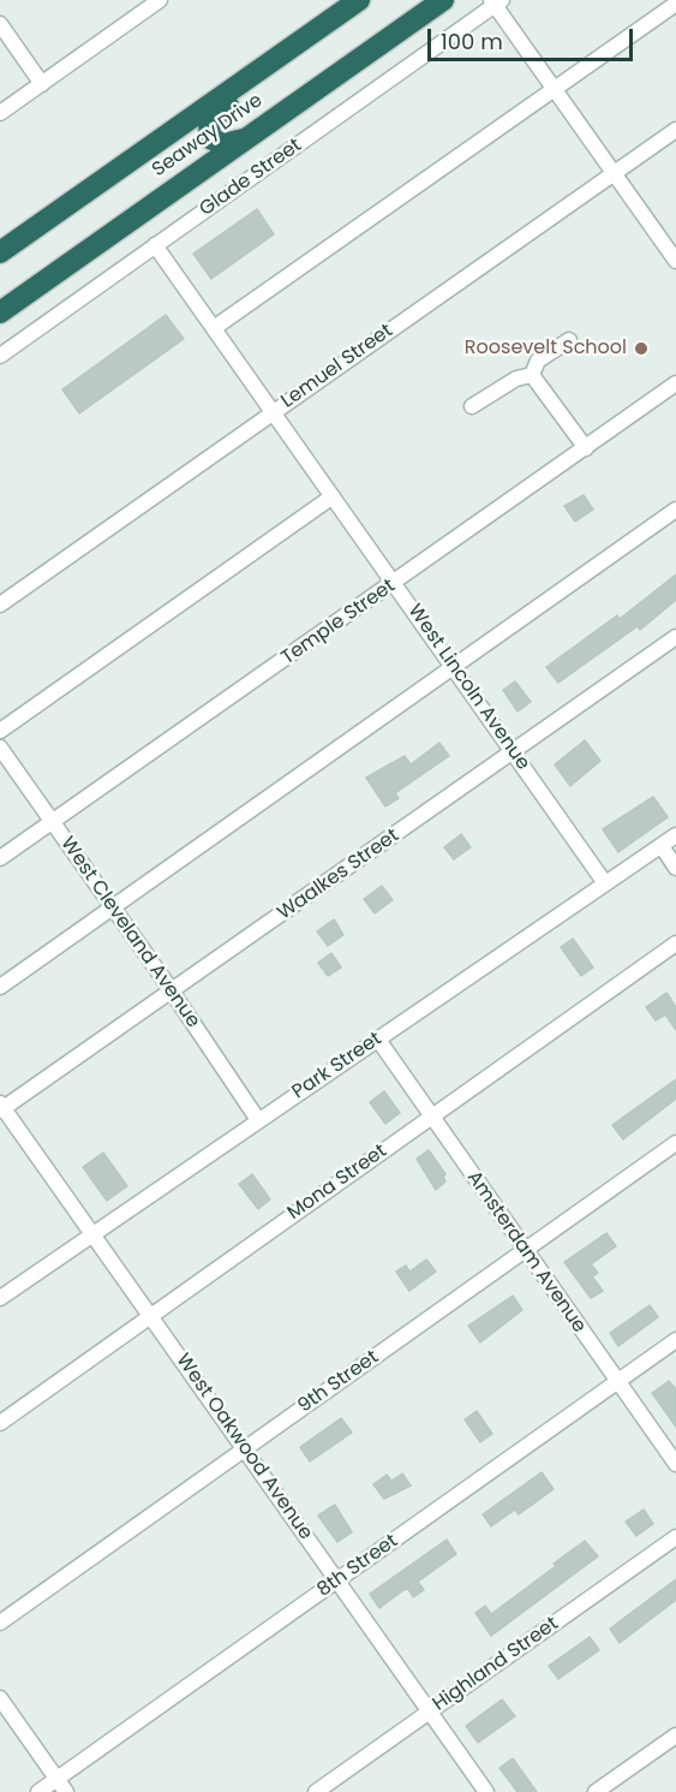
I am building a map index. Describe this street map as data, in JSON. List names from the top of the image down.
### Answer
{
  "streets": {
    "highway": ["Seaway Drive"],
    "street": [
      "Glade Street",
      "Lemuel Street",
      "Temple Street",
      "West Lincoln Avenue",
      "Waalkes Street",
      "West Cleveland Avenue",
      "Park Street",
      "Mona Street",
      "Amsterdam Avenue",
      "9th Street",
      "West Oakwood Avenue",
      "8th Street",
      "Highland Street"
    ]
  },
  "crossings": [
    ["Glade Street", "West Lincoln Avenue"],
    ["Lemuel Street", "West Lincoln Avenue"],
    ["Temple Street", "West Lincoln Avenue"],
    ["Temple Street", "West Cleveland Avenue"],
    ["West Lincoln Avenue", "Waalkes Street"],
    ["West Lincoln Avenue", "Park Street"],
    ["Waalkes Street", "West Cleveland Avenue"],
    ["Waalkes Street", "West Oakwood Avenue"],
    ["West Cleveland Avenue", "Park Street"],
    ["Park Street", "Amsterdam Avenue"],
    ["Park Street", "West Oakwood Avenue"],
    ["Mona Street", "Amsterdam Avenue"],
    ["Mona Street", "West Oakwood Avenue"],
    ["Amsterdam Avenue", "9th Street"],
    ["Amsterdam Avenue", "8th Street"],
    ["9th Street", "West Oakwood Avenue"],
    ["West Oakwood Avenue", "8th Street"],
    ["West Oakwood Avenue", "Highland Street"]
  ],
  "places": ["Roosevelt School"],
  "scale_bar": "100 m"
}
